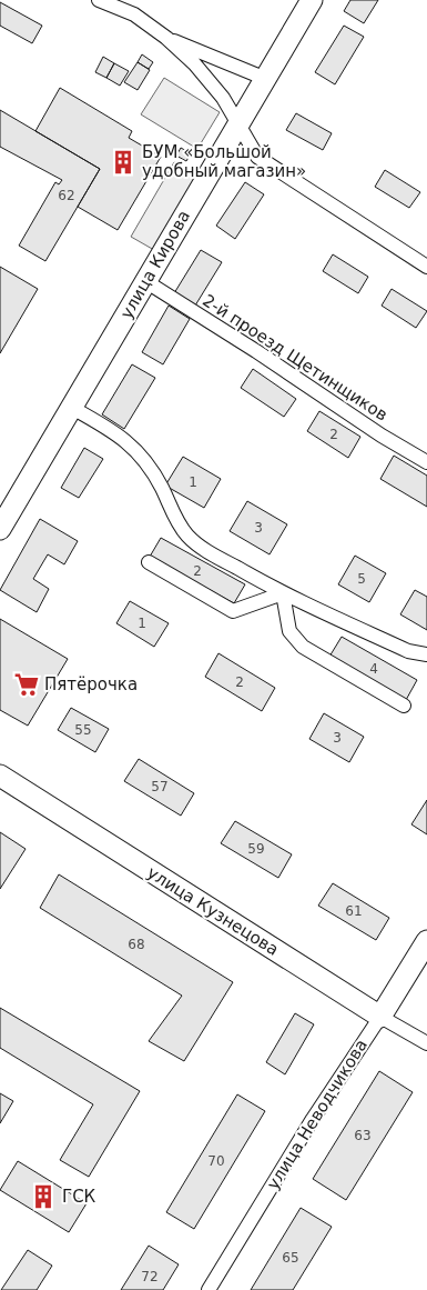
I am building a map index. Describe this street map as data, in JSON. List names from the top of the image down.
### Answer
{
  "streets": {
    "main road": ["улица Кирова", "улица Кузнецова", "улица Неводчикова"],
    "street": ["2-й проезд Щетинщиков"]
  },
  "crossings": [
    ["улица Кирова", "2-й проезд Щетинщиков"],
    ["улица Кузнецова", "улица Неводчикова"]
  ],
  "places": {
    "building": ["БУМ «Большой удобный магазин»", "ГСК"],
    "supermarket": ["Пятёрочка"]
  },
  "house_numbers": [
    "62",
    "2",
    "1",
    "3",
    "2",
    "5",
    "1",
    "4",
    "2",
    "55",
    "3",
    "57",
    "59",
    "61",
    "68",
    "63",
    "70",
    "65",
    "72"
  ]
}
